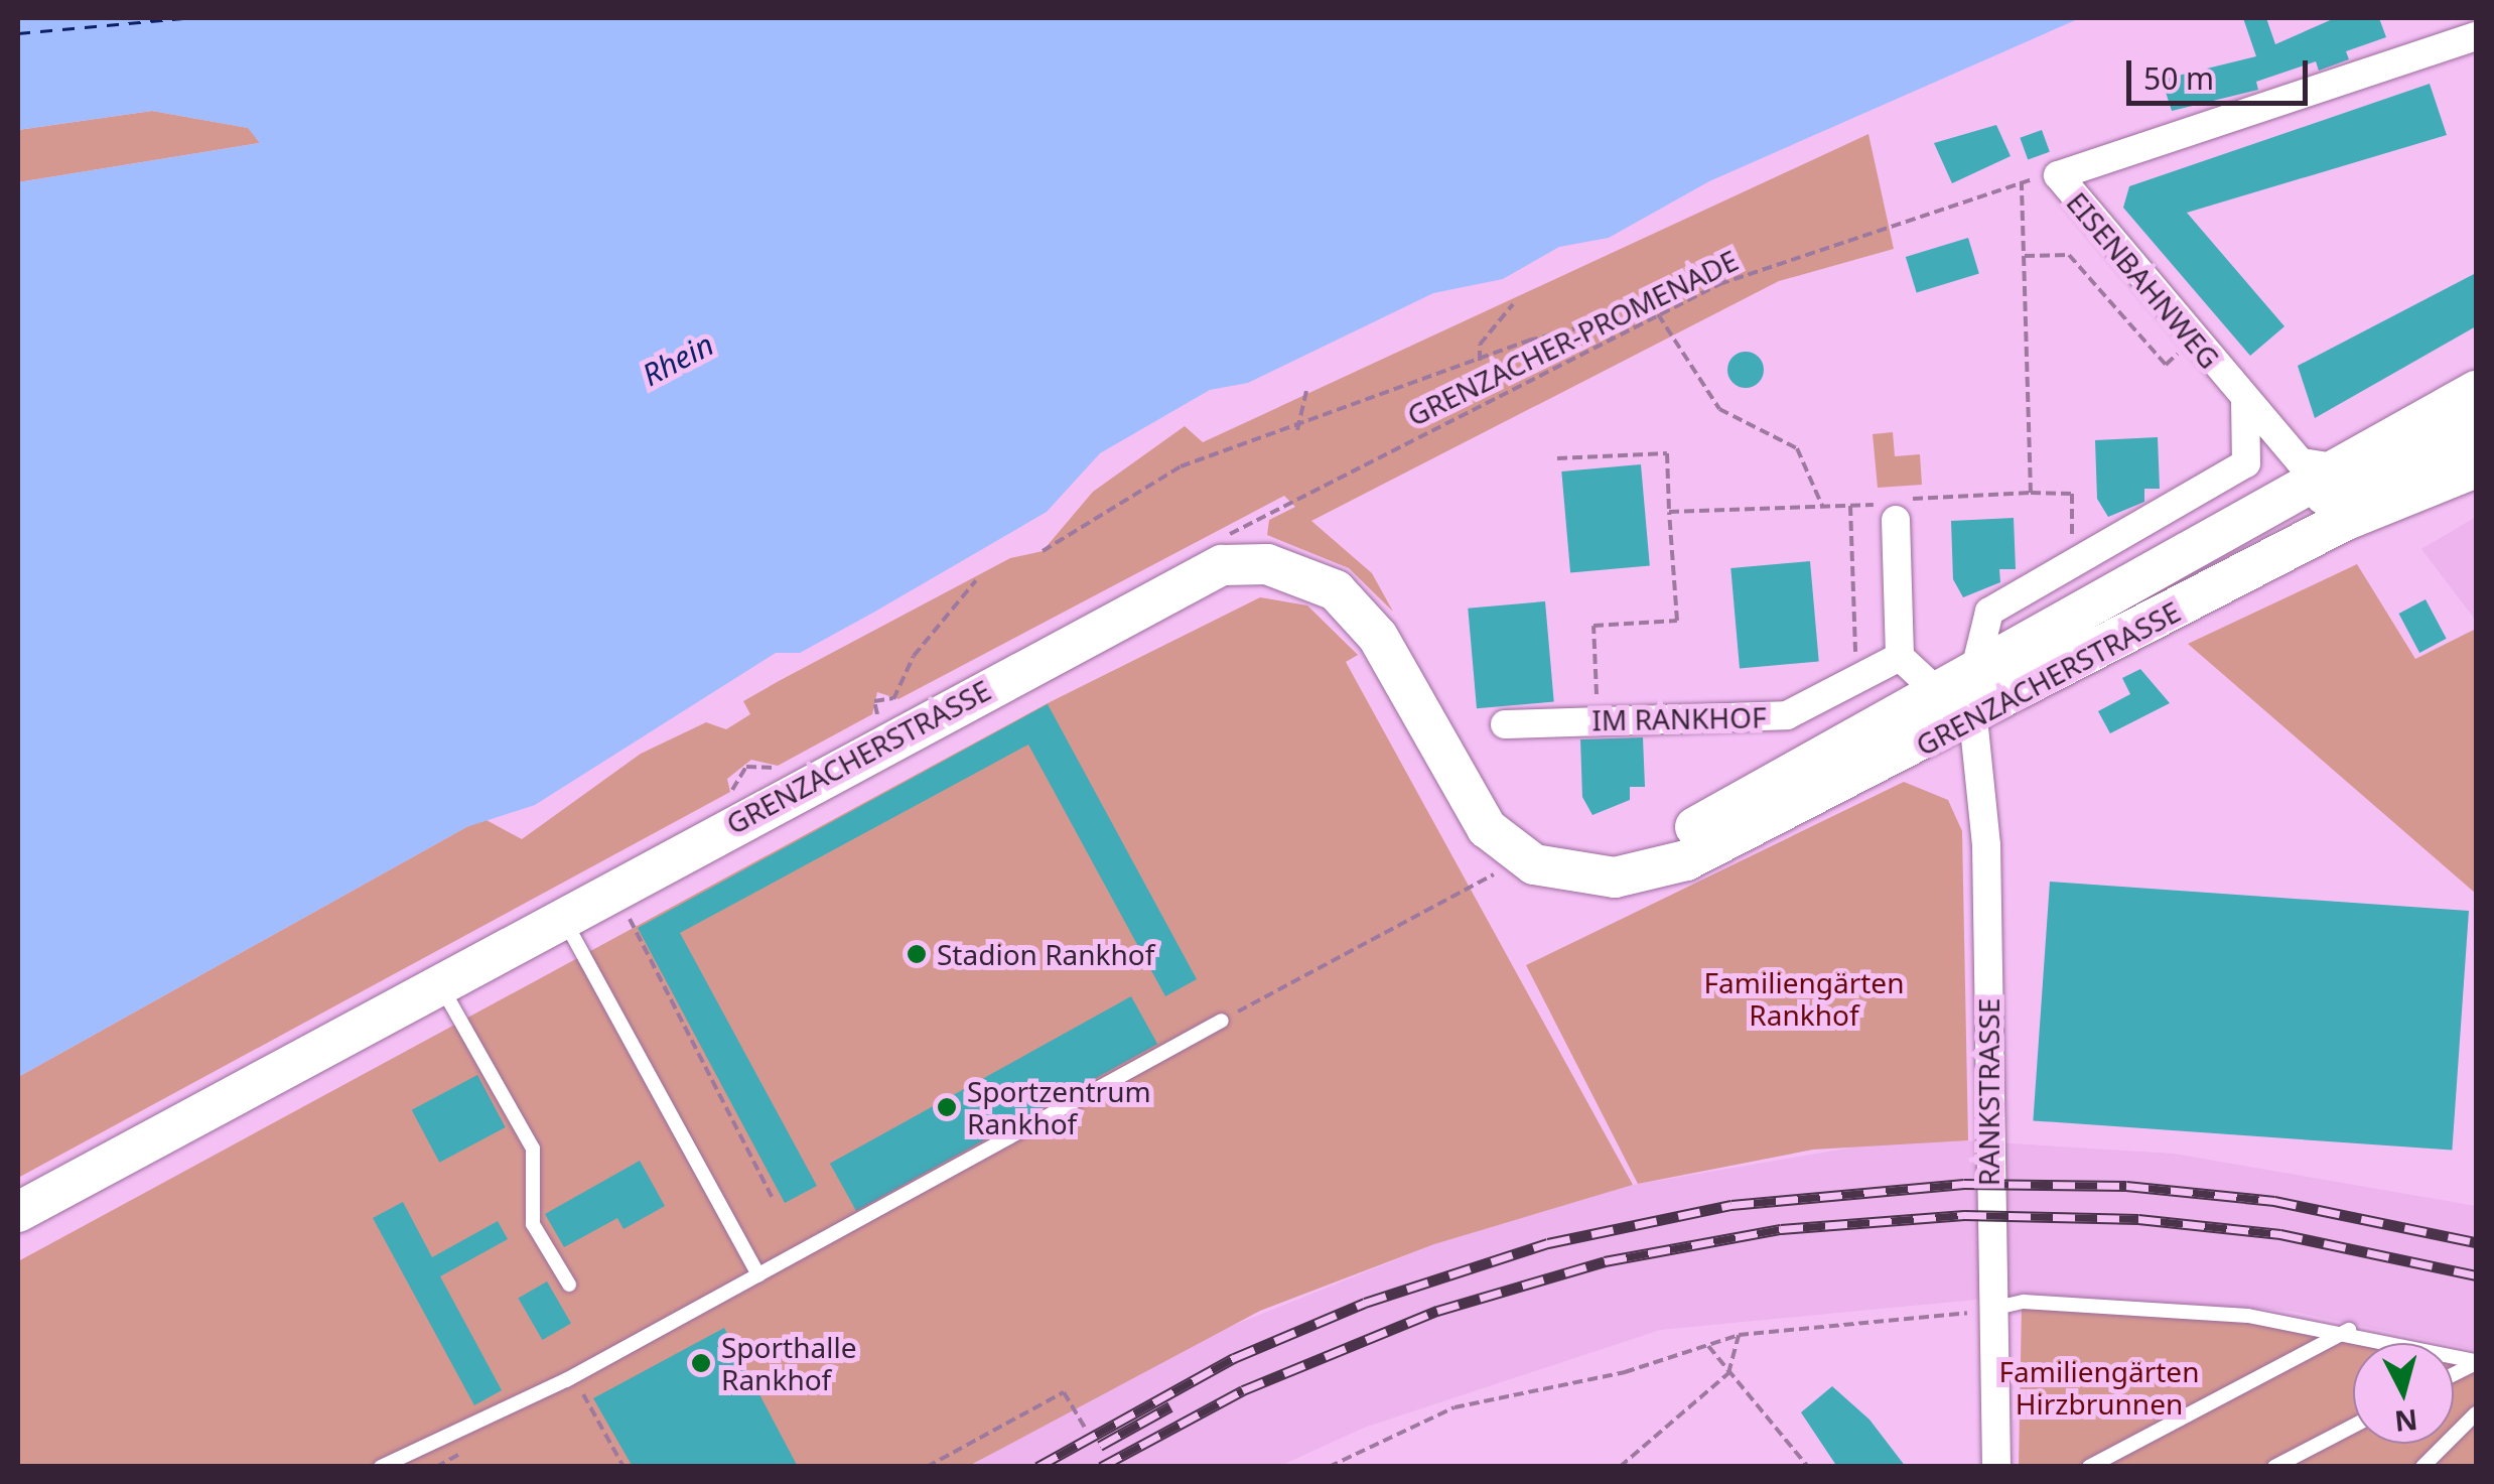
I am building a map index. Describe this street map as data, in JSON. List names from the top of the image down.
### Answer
{
  "streets": {
    "main road": ["GRENZACHERSTRASSE"],
    "street": ["EISENBAHNWEG", "IM RANKHOF", "RANKSTRASSE"],
    "path": ["GRENZACHER-PROMENADE"]
  },
  "crossings": [
    ["EISENBAHNWEG", "GRENZACHER-PROMENADE"],
    ["EISENBAHNWEG", "GRENZACHERSTRASSE"],
    ["GRENZACHERSTRASSE", "RANKSTRASSE"]
  ],
  "water": ["Rhein"],
  "parks": ["Familiengärten Rankhof", "Familiengärten Hirzbrunnen"],
  "places": ["Stadion Rankhof", "Sportzentrum Rankhof", "Sporthalle Rankhof"],
  "scale_bar": "50 m",
  "north": "bottom"
}
